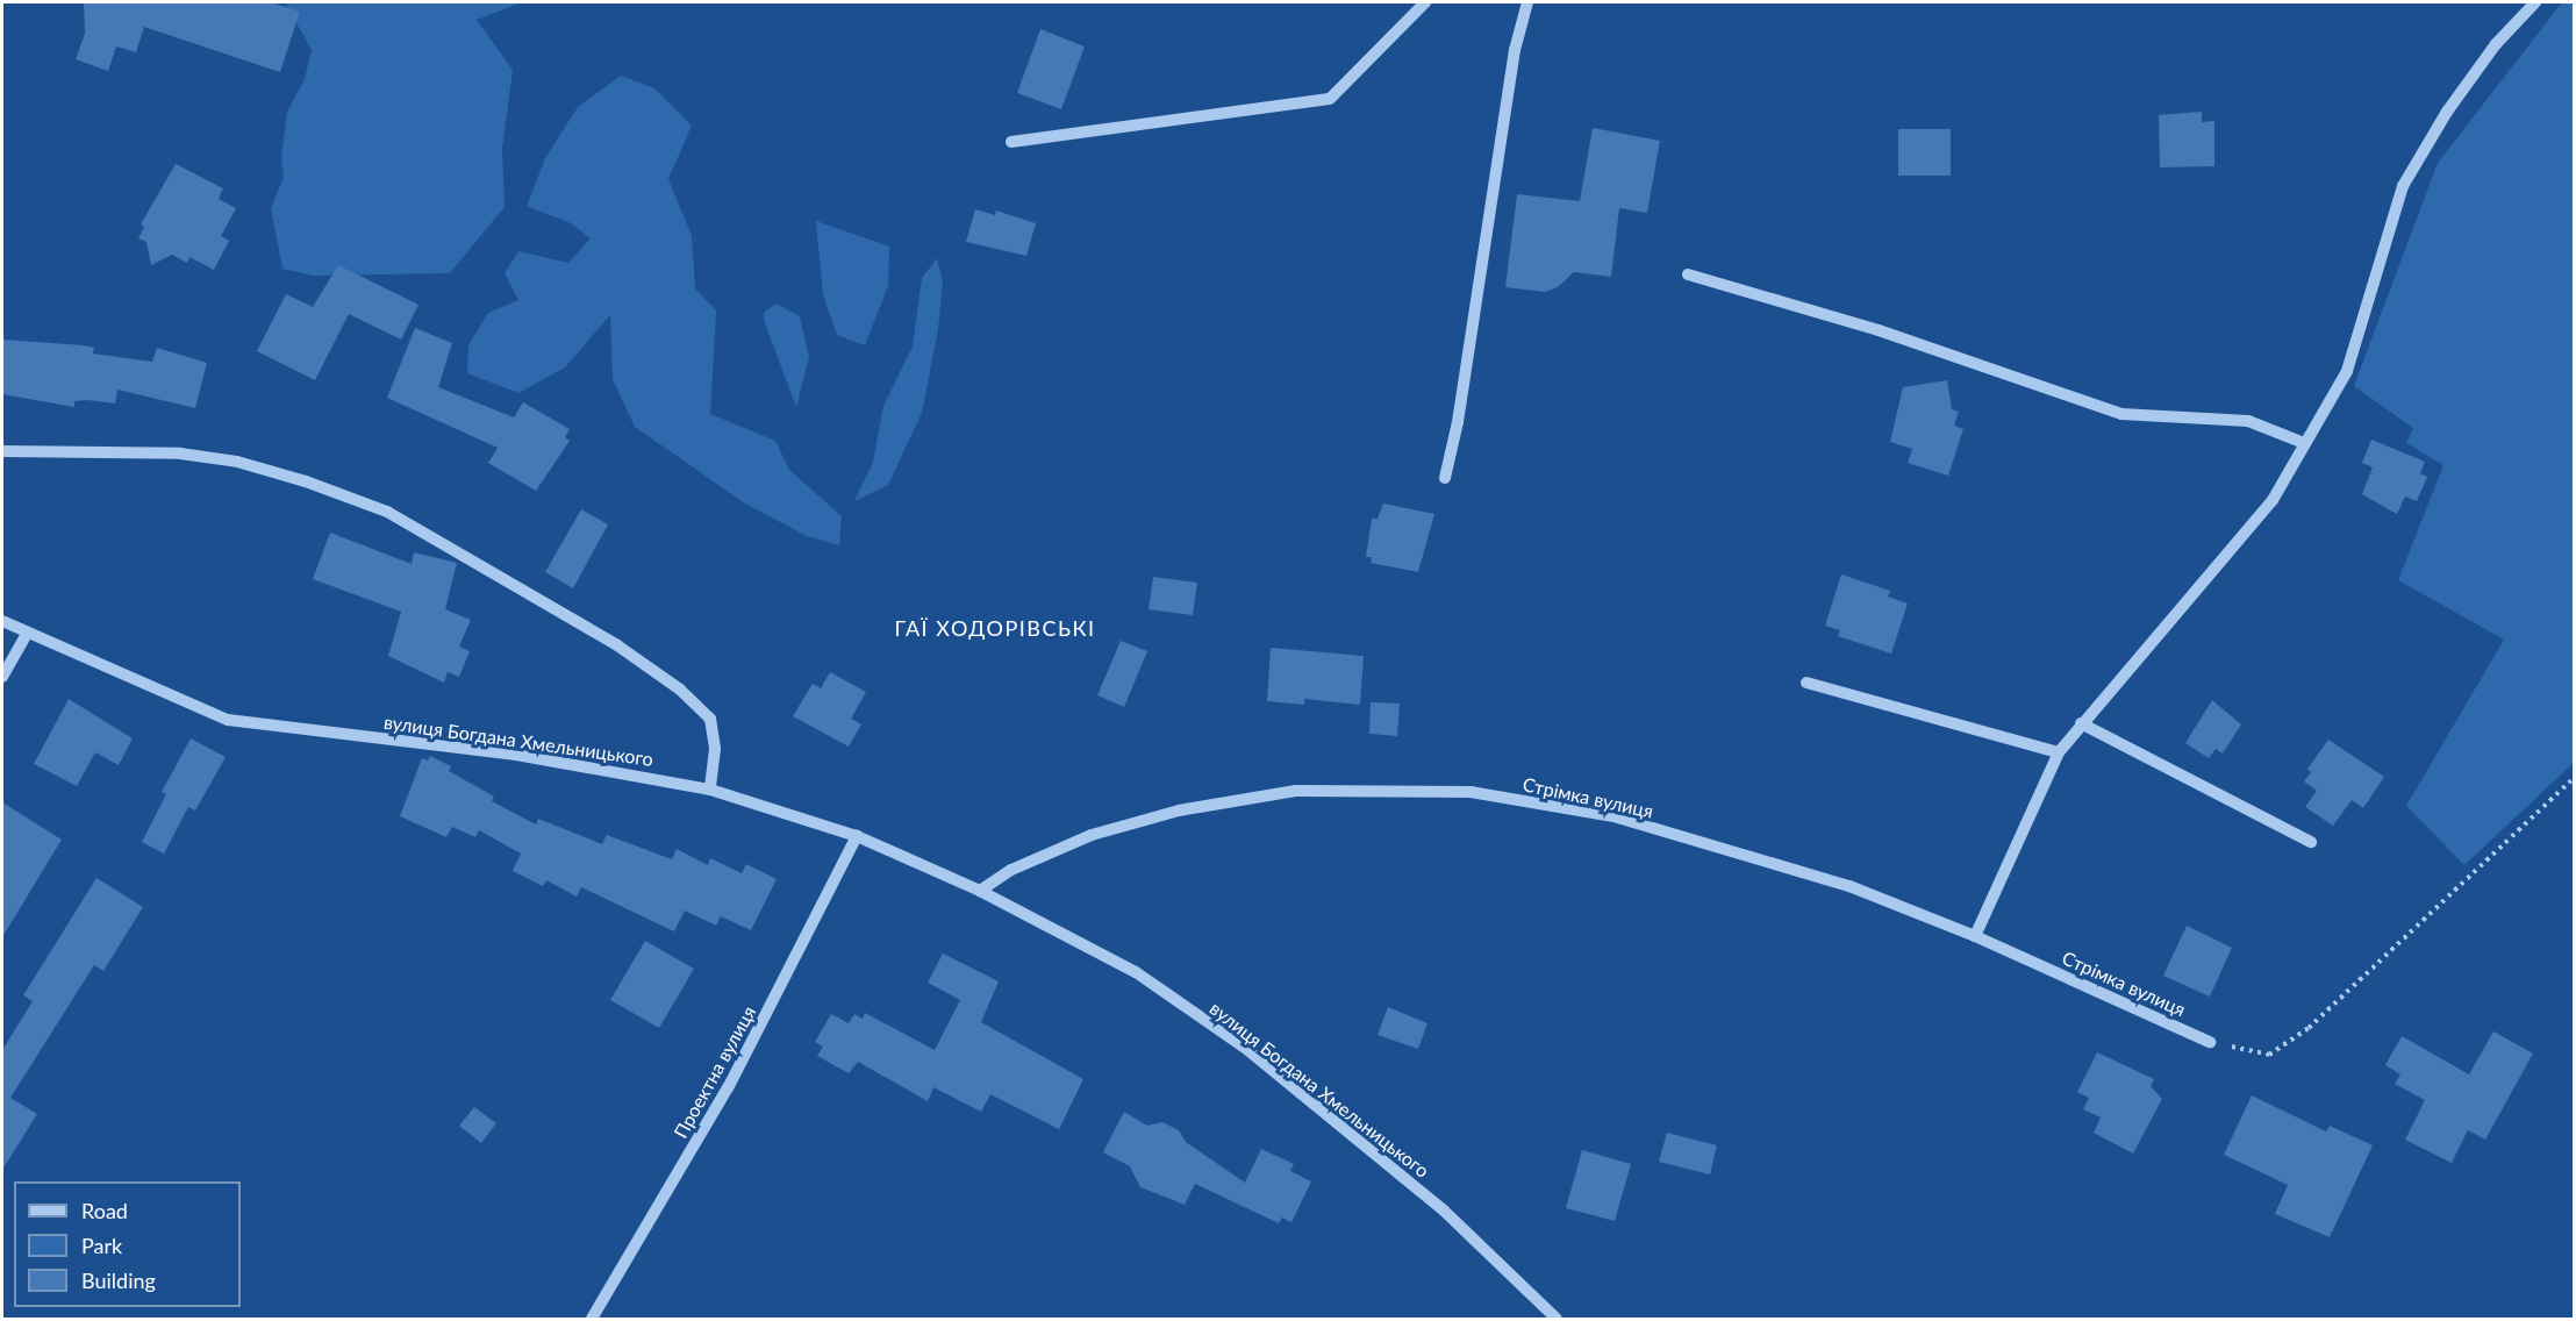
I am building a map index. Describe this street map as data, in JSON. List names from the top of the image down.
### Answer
{
  "streets": {
    "street": ["вулиця Богдана Хмельницького", "Стрімка вулиця", "Проектна вулиця"]
  },
  "crossings": [
    ["вулиця Богдана Хмельницького", "Стрімка вулиця"],
    ["вулиця Богдана Хмельницького", "Проектна вулиця"]
  ],
  "districts": ["ГАЇ ХОДОРІВСЬКІ"],
  "legend": ["Road", "Park", "Building"]
}
